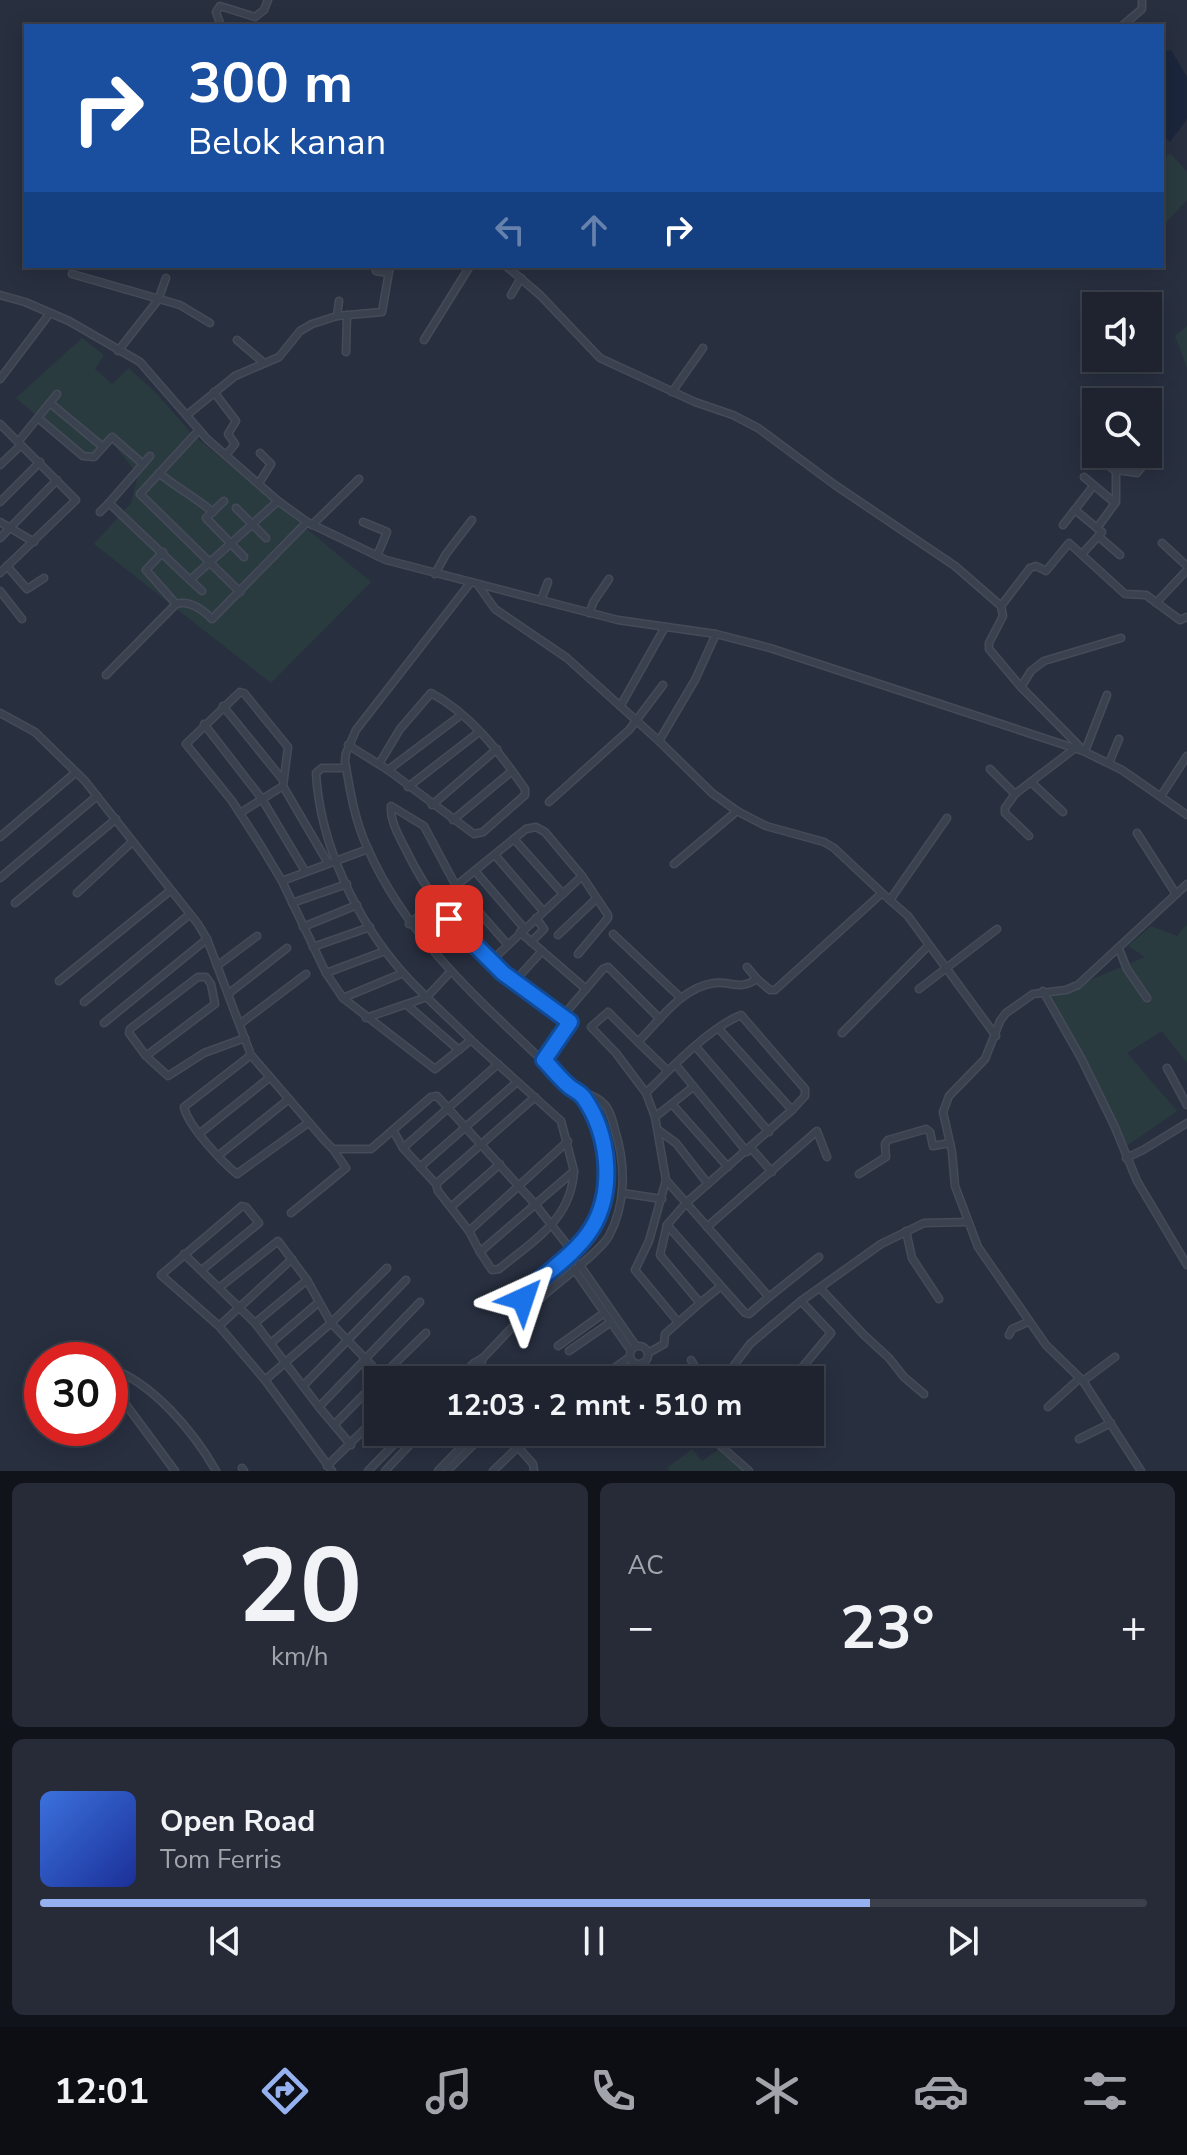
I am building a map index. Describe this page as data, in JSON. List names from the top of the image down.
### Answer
{
  "page": {
    "turn": ["300 m", "Belok kanan"],
    "limit": "30",
    "trip": "12:03 · 2 mnt · 510 m",
    "tile": [
      ["20", "km/h"],
      "AC"
    ],
    "heat": ["−", "23°", "+"],
    "song": ["Open Road", "Tom Ferris"],
    "tabs": "12:01"
  }
}
